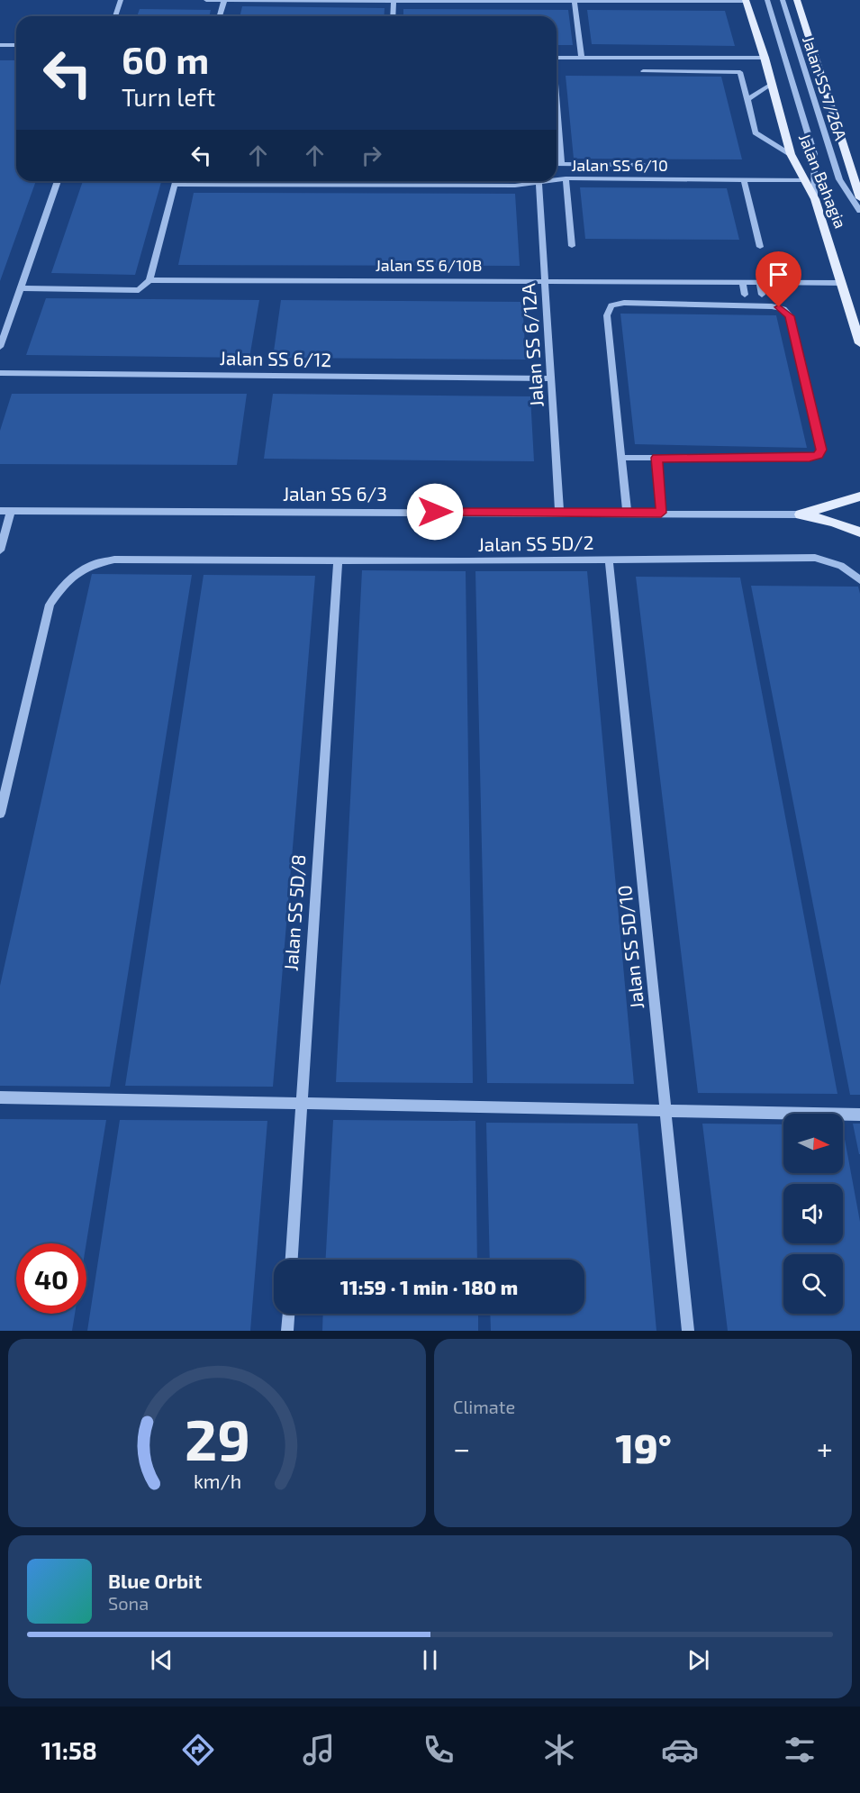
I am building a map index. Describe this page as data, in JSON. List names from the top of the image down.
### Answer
{
  "streets": {
    "main road": ["Jalan Bahagia"],
    "street": [
      "Jalan SS 7/26A",
      "Jalan SS 6/10",
      "Jalan SS 6/10B",
      "Jalan SS 6/12A",
      "Jalan SS 6/12",
      "Jalan SS 6/3",
      "Jalan SS 5D/2",
      "Jalan SS 5D/8",
      "Jalan SS 5D/10"
    ]
  },
  "crossings": [
    ["Jalan SS 7/26A", "Jalan Bahagia"],
    ["Jalan SS 6/10", "Jalan Bahagia"],
    ["Jalan Bahagia", "Jalan SS 6/10B"],
    ["Jalan SS 6/10B", "Jalan SS 6/12A"],
    ["Jalan SS 6/12A", "Jalan SS 6/12"],
    ["Jalan SS 6/12A", "Jalan SS 6/3"],
    ["Jalan SS 5D/2", "Jalan SS 5D/8"],
    ["Jalan SS 5D/2", "Jalan SS 5D/10"]
  ],
  "north": "right",
  "page": {
    "turn": ["60 m", "Turn left"],
    "limit": "40",
    "trip": "11:59 · 1 min · 180 m",
    "tile": "Climate",
    "heat": ["−", "19°", "+"],
    "song": ["Blue Orbit", "Sona"],
    "tabs": "11:58",
    "gauge": ["29", "km/h"]
  }
}
